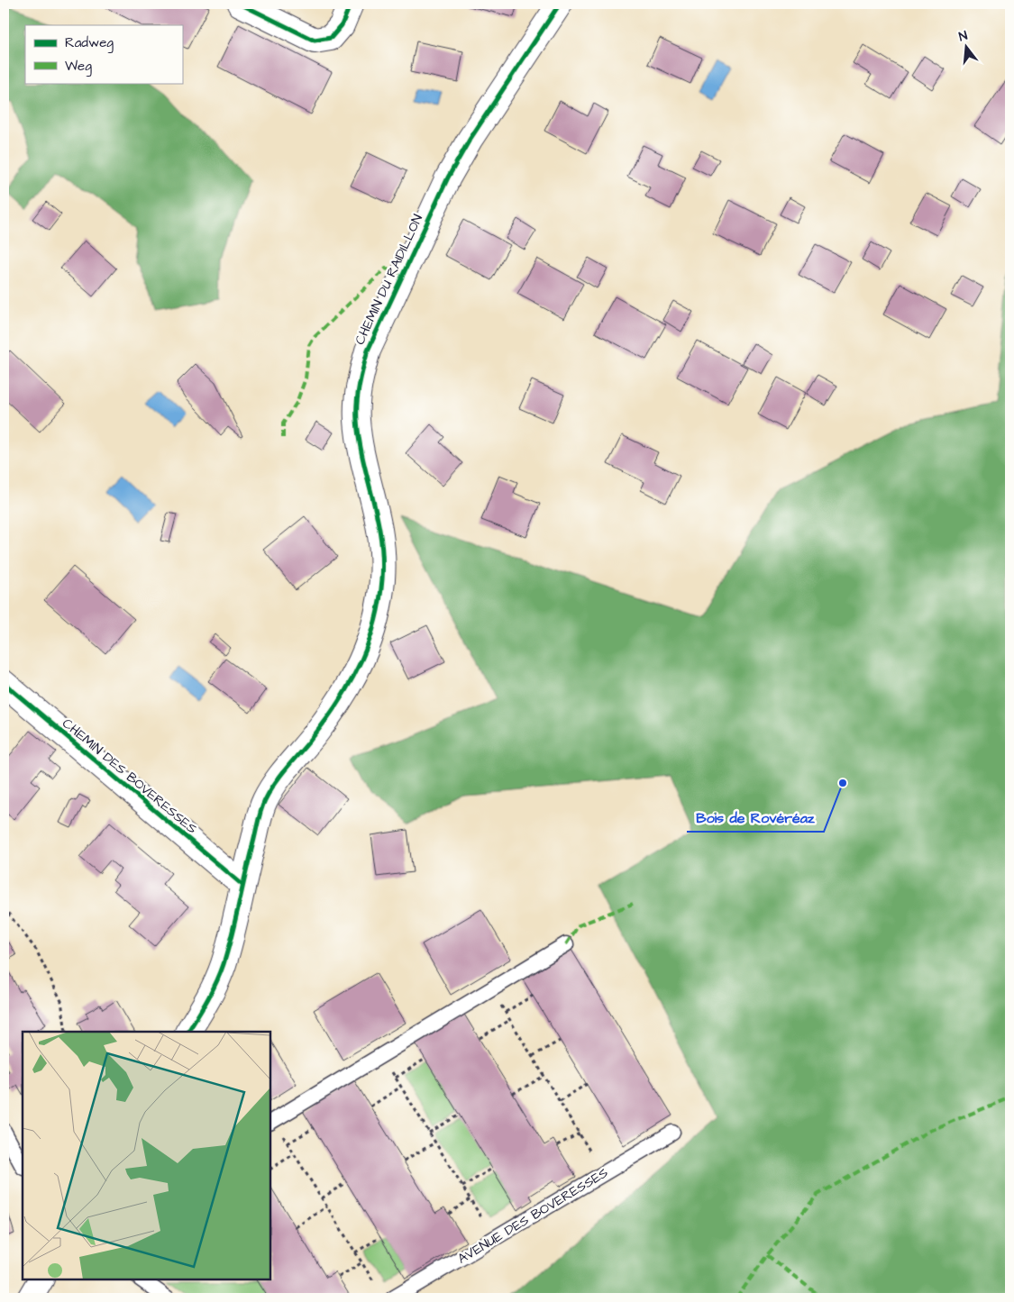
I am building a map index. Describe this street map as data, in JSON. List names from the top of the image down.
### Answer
{
  "streets": {
    "street": ["CHEMIN DU RAIDILLON", "CHEMIN DES BOVERESSES"],
    "lane": ["AVENUE DES BOVERESSES"]
  },
  "crossings": [
    ["CHEMIN DU RAIDILLON", "CHEMIN DES BOVERESSES"]
  ],
  "places": ["Bois de Rovéréaz"],
  "legend": ["Radweg", "Weg"],
  "north": "top"
}
